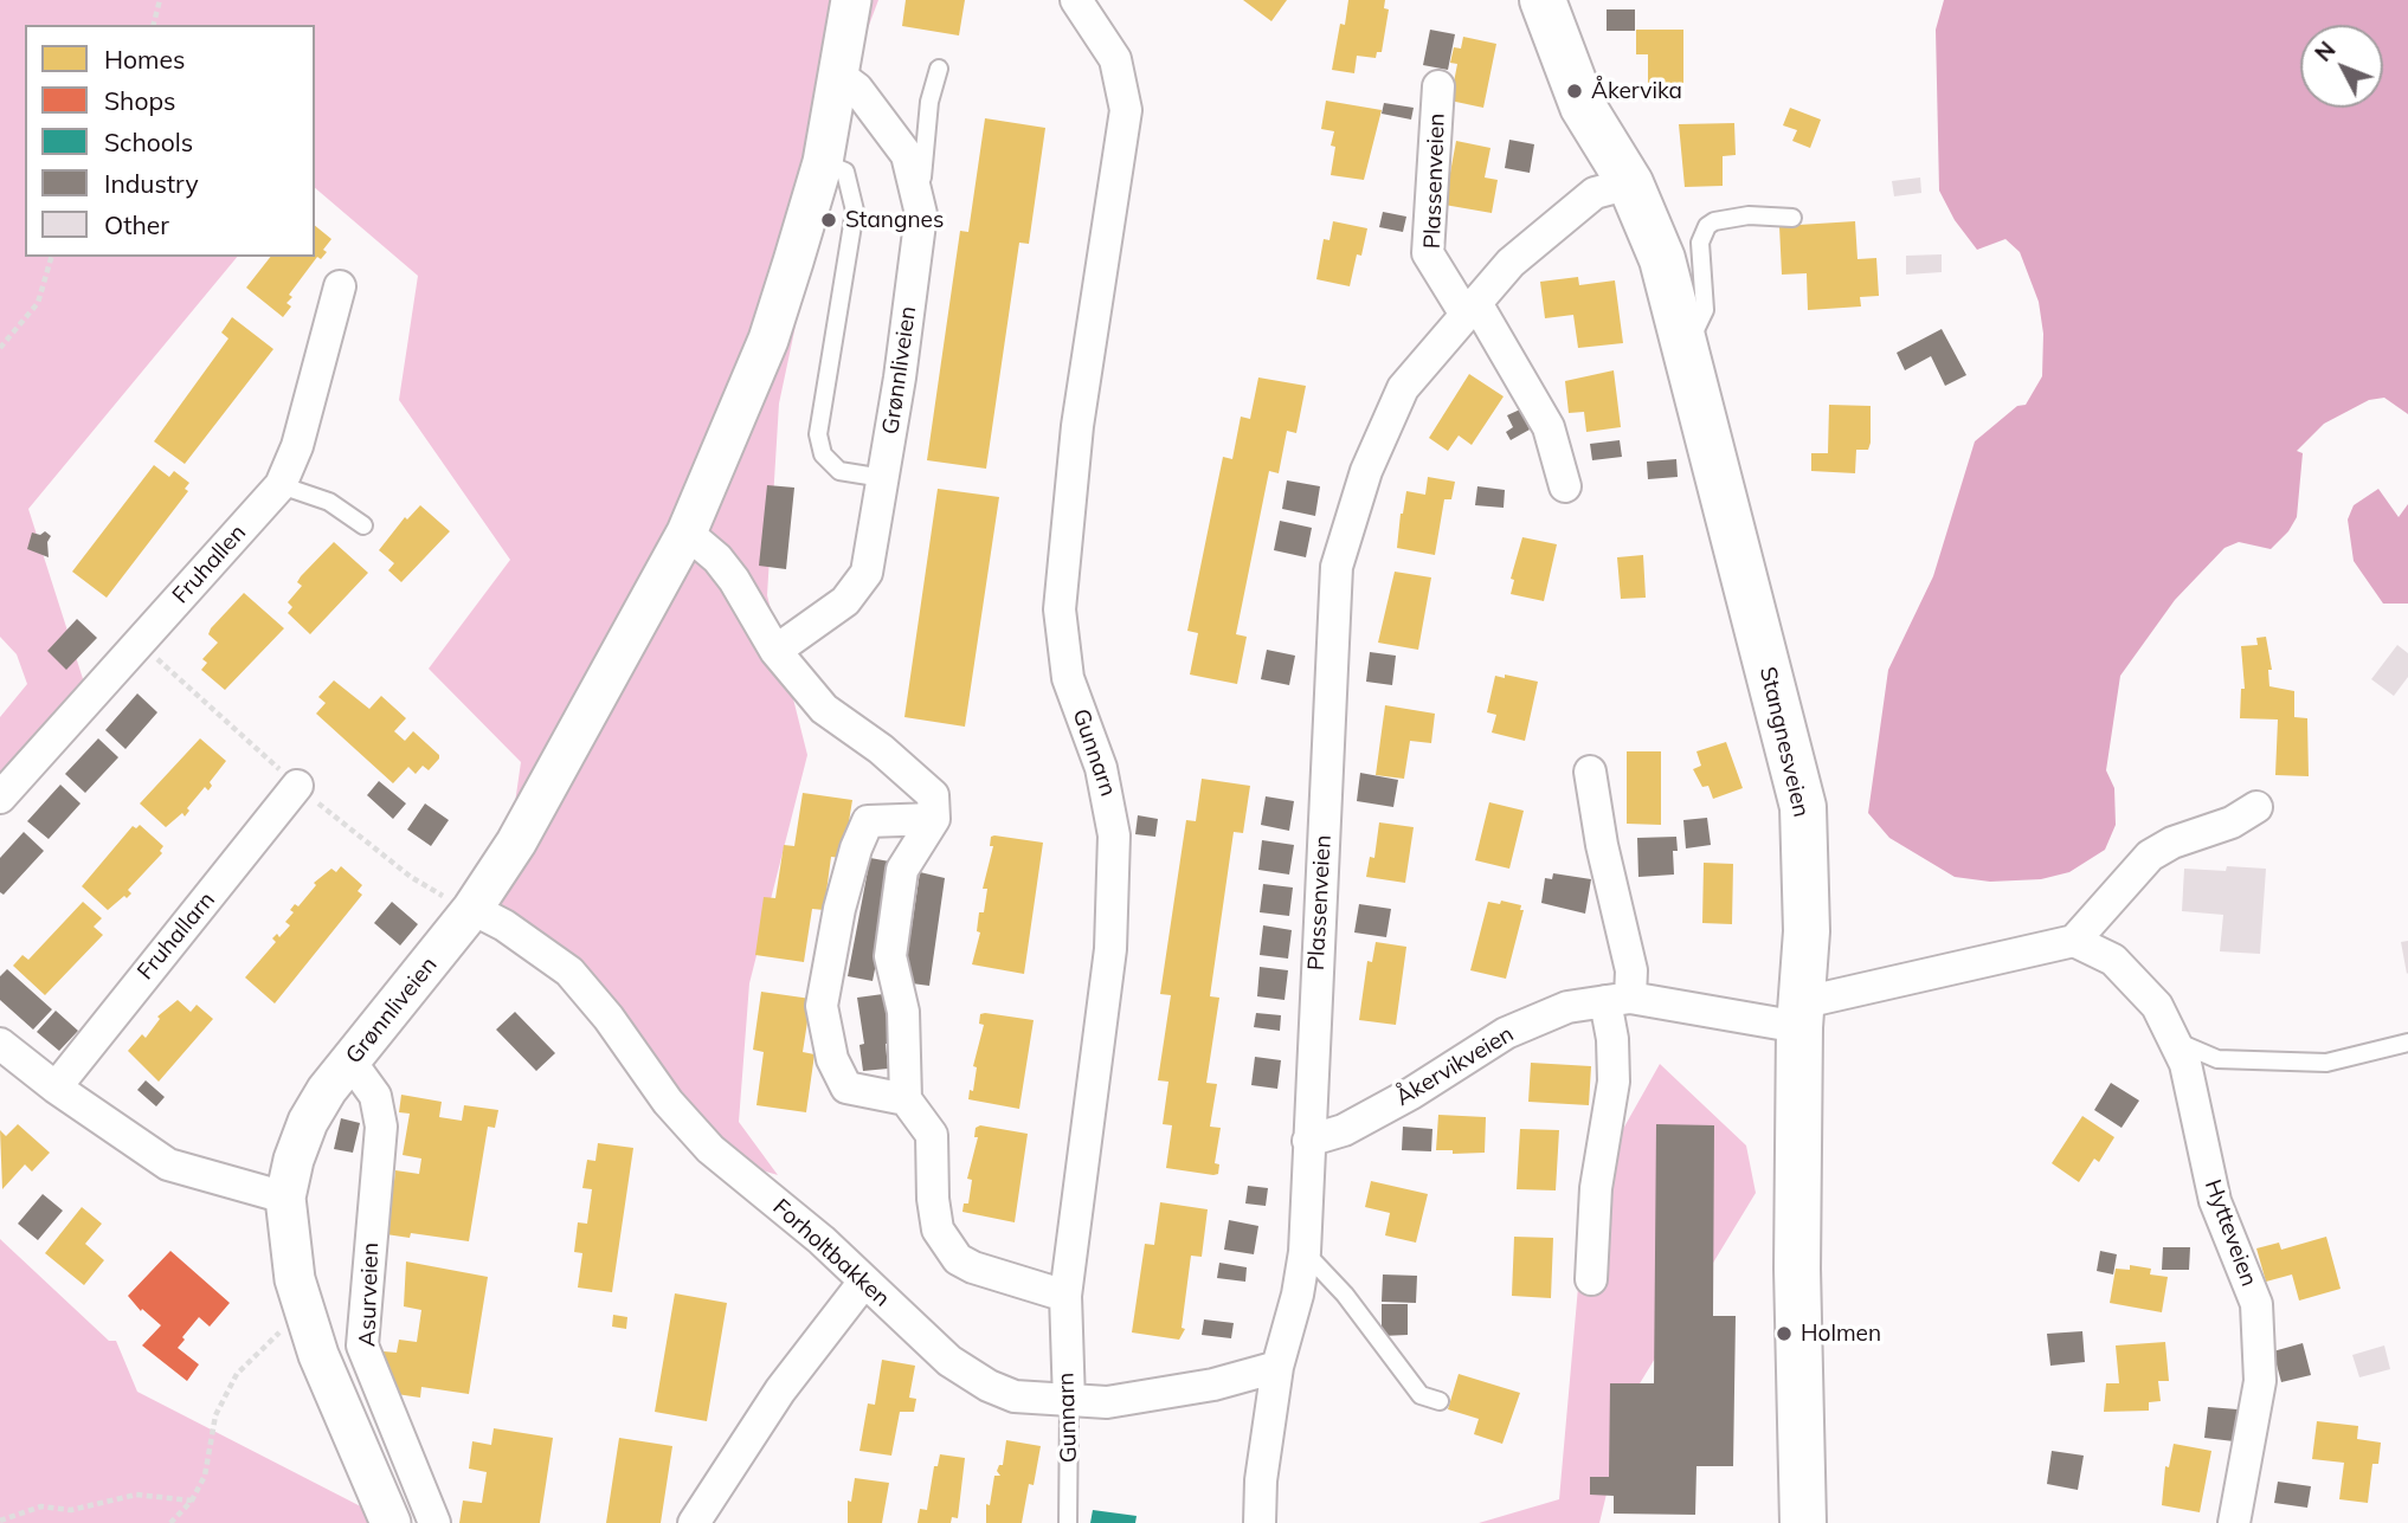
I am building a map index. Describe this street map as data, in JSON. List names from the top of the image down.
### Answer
{
  "streets": {
    "main road": ["Stangnesveien"],
    "street": [
      "Plassenveien",
      "Grønnliveien",
      "Fruhallen",
      "Gunnarn",
      "Fruhallarn",
      "Åkervikveien",
      "Hytteveien",
      "Forholtbakken",
      "Asurveien"
    ]
  },
  "crossings": [
    ["Plassenveien", "Stangnesveien"],
    ["Plassenveien", "Åkervikveien"],
    ["Plassenveien", "Forholtbakken"],
    ["Grønnliveien", "Forholtbakken"],
    ["Grønnliveien", "Asurveien"],
    ["Stangnesveien", "Åkervikveien"],
    ["Gunnarn", "Forholtbakken"]
  ],
  "places": ["Åkervika", "Stangnes", "Holmen"],
  "legend": [
    "Homes",
    "Shops",
    "Schools",
    "Industry",
    "Other"
  ],
  "north": "top left"
}
